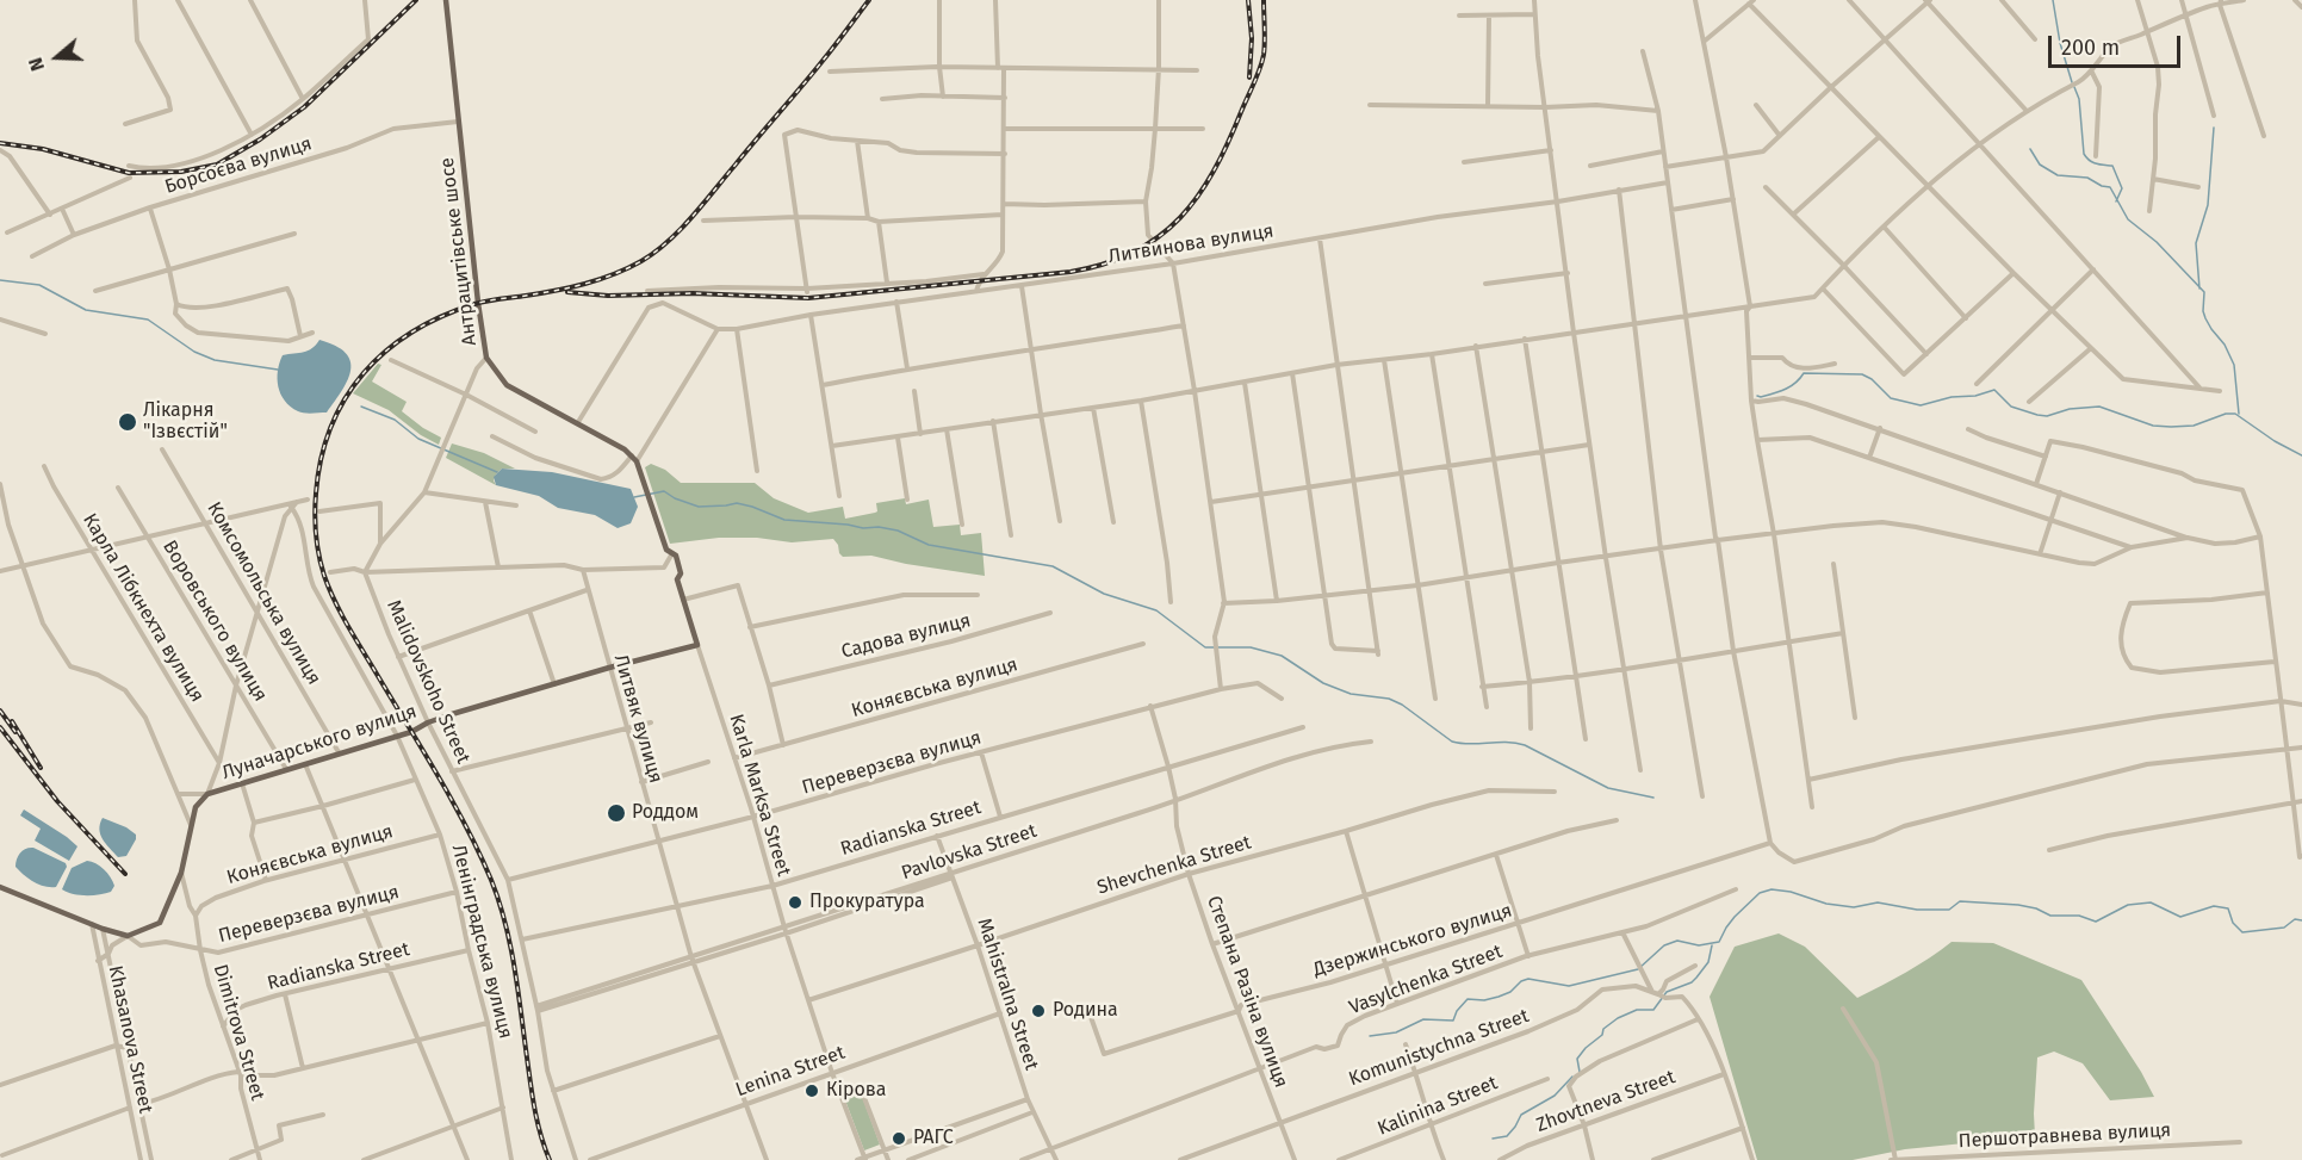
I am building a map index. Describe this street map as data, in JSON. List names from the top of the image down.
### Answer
{
  "streets": {
    "main road": ["Антрацитівське шосе", "Луначарського вулиця", "Karla Marksa Street"],
    "street": [
      "Борсоєва вулиця",
      "Литвинова вулиця",
      "Комсомольська вулиця",
      "Карла Лібкнехта вулиця",
      "Воровського вулиця",
      "Садова вулиця",
      "Malidovskoho Street",
      "Коняєвська вулиця",
      "Литвяк вулиця",
      "Переверзєва вулиця",
      "Radianska Street",
      "Pavlovska Street",
      "Shevchenka Street",
      "Дзержинського вулиця",
      "Ленінградська вулиця",
      "Vasylchenka Street",
      "Степана Разіна вулиця",
      "Mahistralna Street",
      "Dimitrova Street",
      "Khasanova Street",
      "Komunistychna Street",
      "Lenina Street",
      "Zhovtneva Street",
      "Kalinina Street",
      "Першотравнева вулиця"
    ]
  },
  "crossings": [
    ["Борсоєва вулиця", "Антрацитівське шосе"],
    ["Комсомольська вулиця", "Луначарського вулиця"],
    ["Воровського вулиця", "Луначарського вулиця"],
    ["Садова вулиця", "Karla Marksa Street"],
    ["Malidovskoho Street", "Луначарського вулиця"],
    ["Malidovskoho Street", "Переверзєва вулиця"],
    ["Malidovskoho Street", "Radianska Street"],
    ["Malidovskoho Street", "Pavlovska Street"],
    ["Коняєвська вулиця", "Karla Marksa Street"],
    ["Коняєвська вулиця", "Ленінградська вулиця"],
    ["Коняєвська вулиця", "Dimitrova Street"],
    ["Литвяк вулиця", "Луначарського вулиця"],
    ["Литвяк вулиця", "Переверзєва вулиця"],
    ["Литвяк вулиця", "Radianska Street"],
    ["Литвяк вулиця", "Pavlovska Street"],
    ["Литвяк вулиця", "Lenina Street"],
    ["Луначарського вулиця", "Переверзєва вулиця"],
    ["Луначарського вулиця", "Karla Marksa Street"],
    ["Луначарського вулиця", "Ленінградська вулиця"],
    ["Луначарського вулиця", "Dimitrova Street"],
    ["Переверзєва вулиця", "Karla Marksa Street"],
    ["Переверзєва вулиця", "Ленінградська вулиця"],
    ["Переверзєва вулиця", "Степана Разіна вулиця"],
    ["Переверзєва вулиця", "Dimitrova Street"],
    ["Karla Marksa Street", "Radianska Street"],
    ["Karla Marksa Street", "Pavlovska Street"],
    ["Karla Marksa Street", "Shevchenka Street"],
    ["Karla Marksa Street", "Lenina Street"],
    ["Radianska Street", "Ленінградська вулиця"],
    ["Radianska Street", "Степана Разіна вулиця"],
    ["Radianska Street", "Mahistralna Street"],
    ["Radianska Street", "Dimitrova Street"],
    ["Pavlovska Street", "Степана Разіна вулиця"],
    ["Pavlovska Street", "Mahistralna Street"],
    ["Shevchenka Street", "Степана Разіна вулиця"],
    ["Shevchenka Street", "Mahistralna Street"],
    ["Дзержинського вулиця", "Степана Разіна вулиця"],
    ["Vasylchenka Street", "Степана Разіна вулиця"],
    ["Vasylchenka Street", "Mahistralna Street"],
    ["Степана Разіна вулиця", "Komunistychna Street"],
    ["Mahistralna Street", "Lenina Street"]
  ],
  "places": [
    "Лікарня \"Ізвєстій\"",
    "Роддом",
    "Прокуратура",
    "Родина",
    "Кірова",
    "РАГС"
  ],
  "scale_bar": "200 m",
  "north": "left"
}
